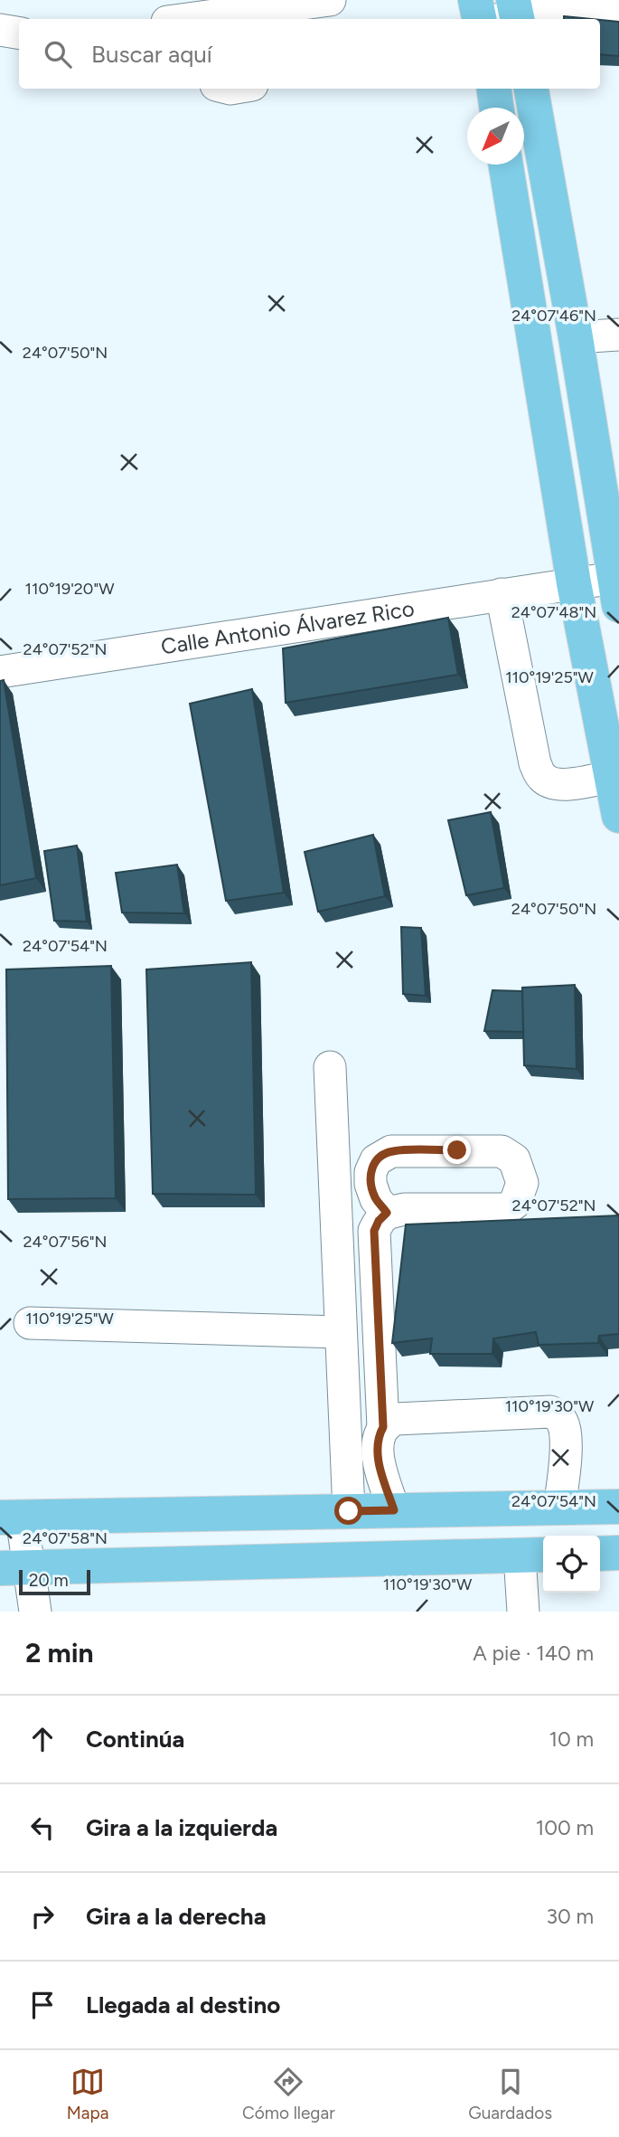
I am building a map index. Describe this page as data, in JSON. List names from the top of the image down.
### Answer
{
  "streets": {
    "street": ["Calle Antonio Álvarez Rico"]
  },
  "scale_bar": "20 m",
  "north": "bottom left",
  "page": {
    "search": "Buscar aquí",
    "scale": "20 m",
    "heading": ["2 min", "A pie · 140 m"],
    "list": [
      ["Continúa", "10 m"],
      ["Gira a la izquierda", "100 m"],
      ["Gira a la derecha", "30 m"],
      "Llegada al destino"
    ],
    "nav": ["Mapa", "Cómo llegar", "Guardados"]
  },
  "coordinates": [
    "24°07'46\"N",
    "24°07'50\"N",
    "110°19'20\"W",
    "24°07'48\"N",
    "24°07'52\"N",
    "110°19'25\"W",
    "24°07'54\"N",
    "24°07'56\"N",
    "110°19'30\"W",
    "24°07'58\"N"
  ]
}
